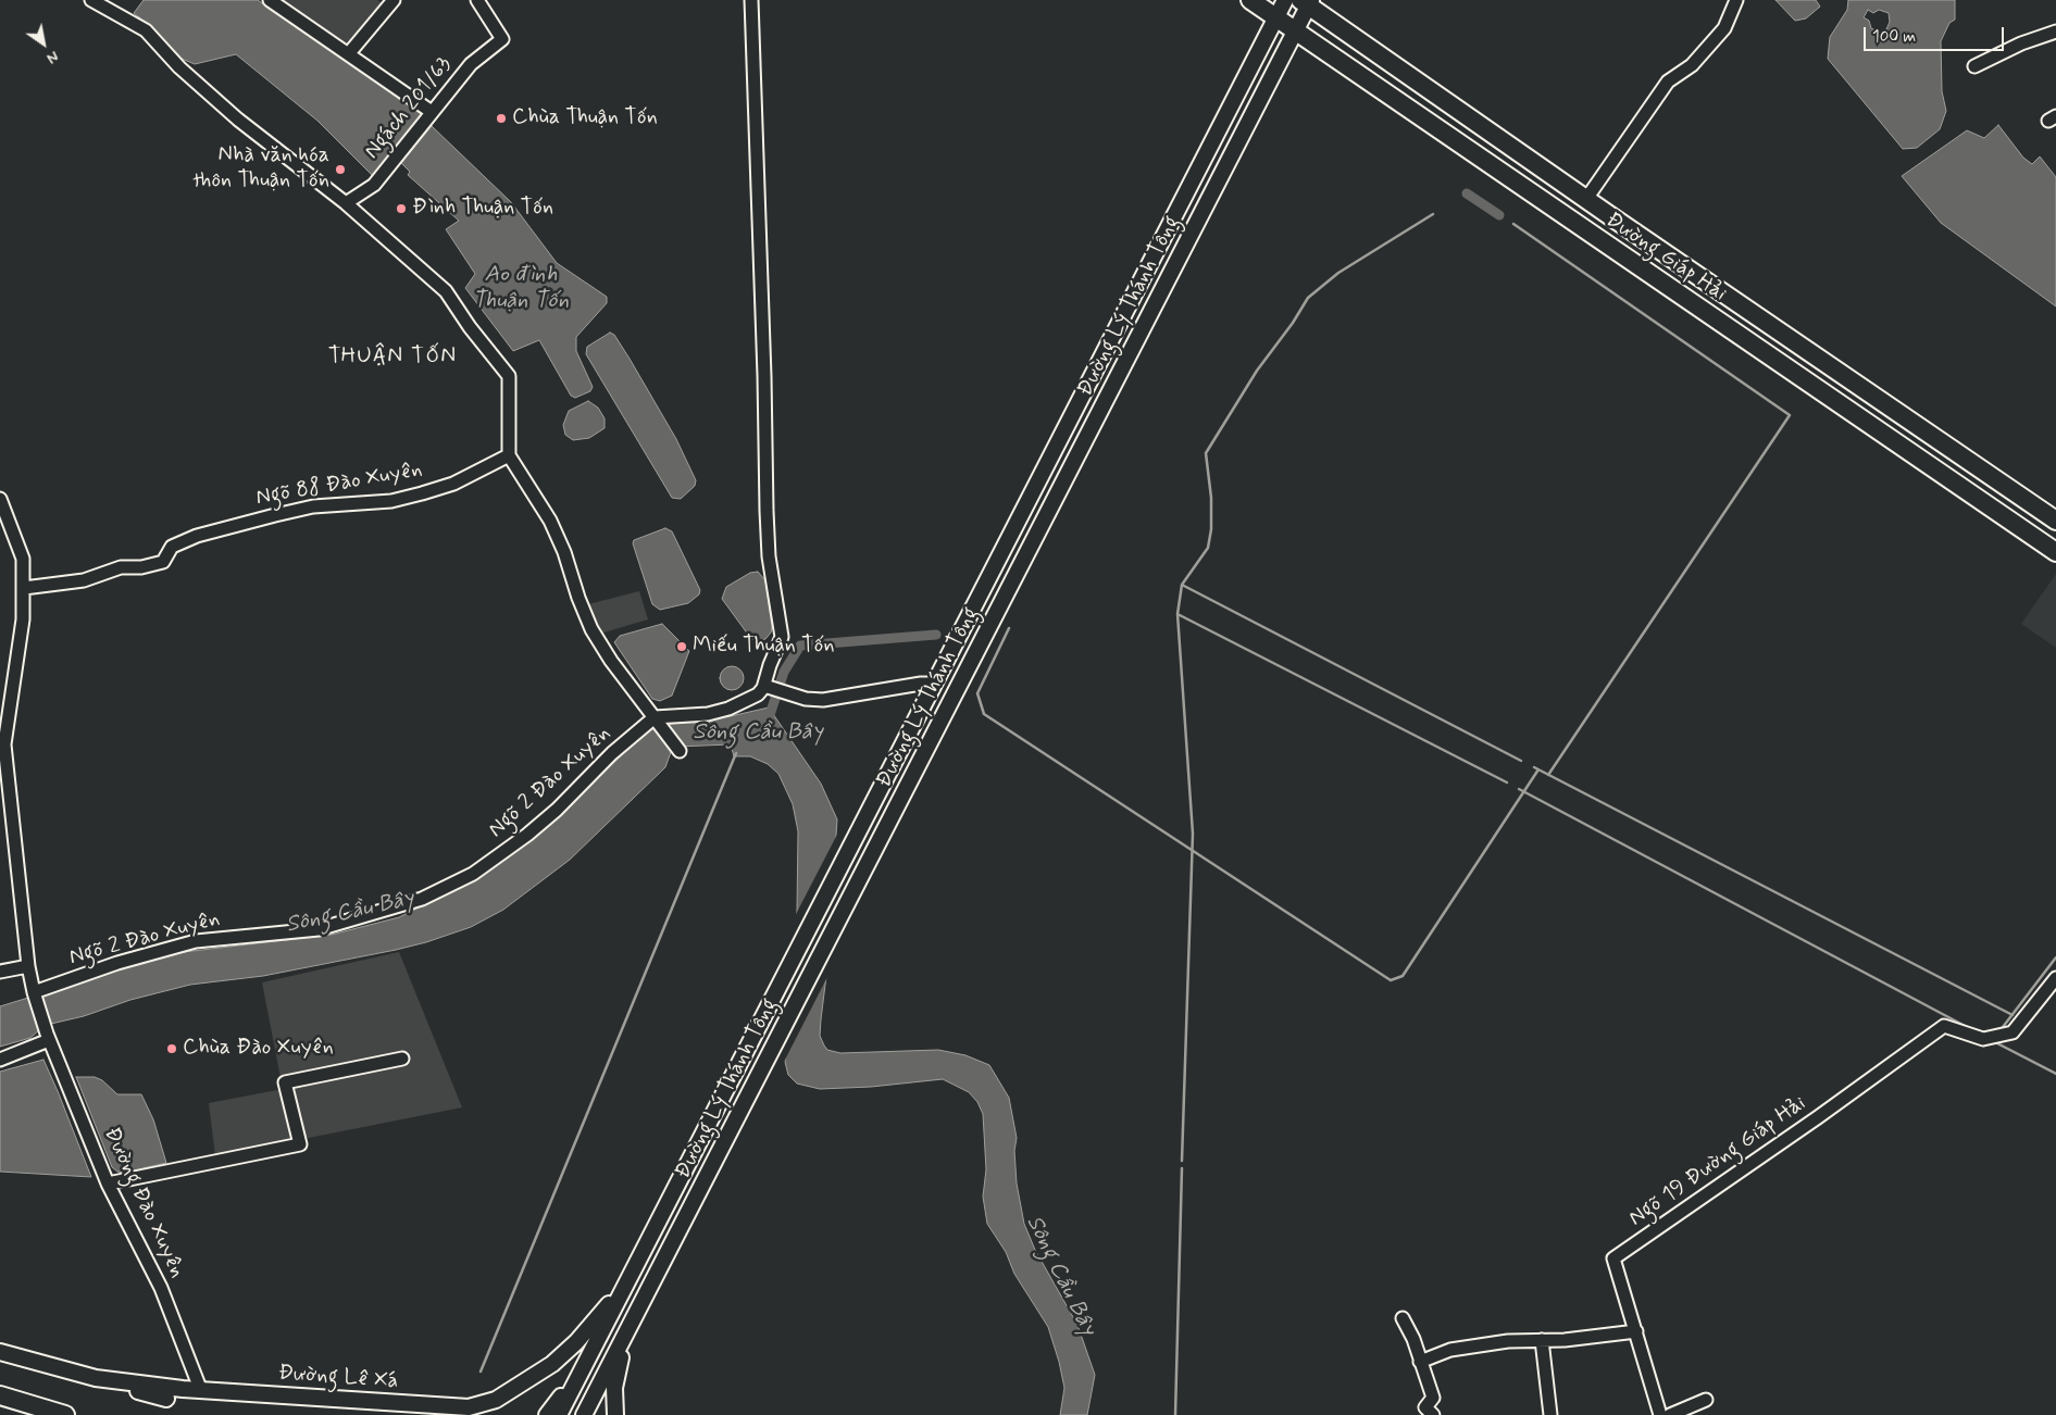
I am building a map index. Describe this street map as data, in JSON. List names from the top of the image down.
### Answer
{
  "streets": {
    "highway": ["Đường Giáp Hải"],
    "main road": ["Đường Lý Thánh Tông", "Đường Lê Xá"],
    "street": [
      "Ngách 201/63",
      "Ngõ 88 Đào Xuyên",
      "Ngõ 2 Đào Xuyên",
      "Ngõ 19 Đường Giáp Hải",
      "Đường Đào Xuyên"
    ]
  },
  "crossings": [
    ["Đường Giáp Hải", "Đường Lý Thánh Tông"],
    ["Đường Lý Thánh Tông", "Đường Lê Xá"],
    ["Ngõ 2 Đào Xuyên", "Đường Đào Xuyên"],
    ["Đường Đào Xuyên", "Đường Lê Xá"]
  ],
  "districts": ["THUẬN TỐN"],
  "water": ["Ao đình Thuận Tốn", "Sông Cầu Bây"],
  "places": [
    "Chùa Thuận Tốn",
    "Nhà văn hóa thôn Thuận Tốn",
    "Đình Thuận Tốn",
    "Miếu Thuận Tốn",
    "Chùa Đào Xuyên"
  ],
  "scale_bar": "100 m",
  "north": "bottom right"
}
